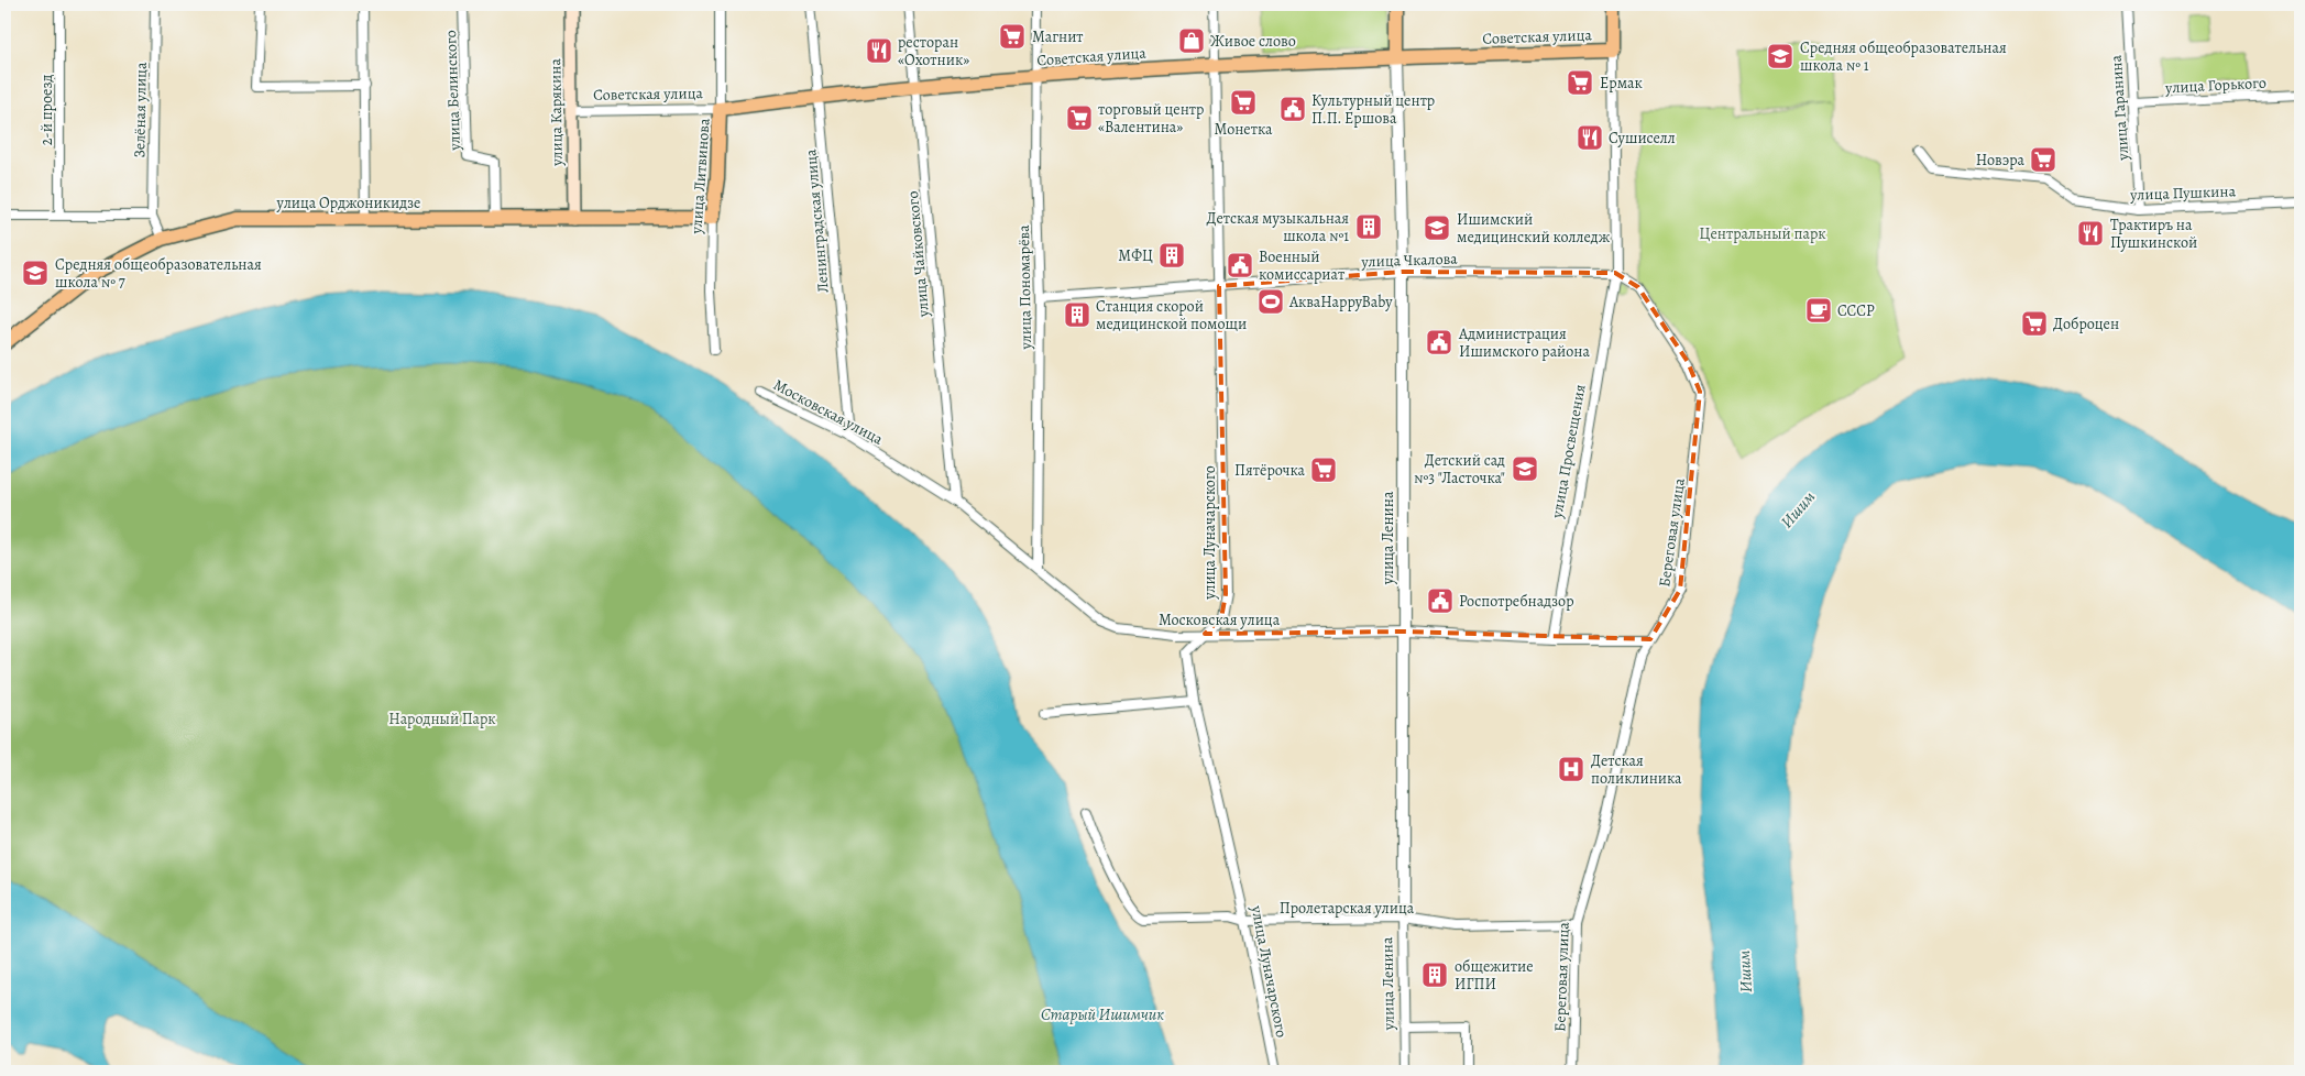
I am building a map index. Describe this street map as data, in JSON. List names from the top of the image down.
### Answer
{
  "streets": {
    "main road": [
      "Советская улица",
      "улица Карякина",
      "улица Литвинова",
      "улица Орджоникидзе",
      "улица Просвещения",
      "улица Ленина"
    ],
    "street": [
      "улица Горького",
      "улица Белинского",
      "улица Гаранина",
      "2-й проезд",
      "Зелёная улица",
      "улица Пушкина",
      "Ленинградская улица",
      "улица Чайковского",
      "улица Чкалова",
      "улица Пономарёва",
      "Московская улица",
      "улица Луначарского",
      "Береговая улица",
      "Пролетарская улица"
    ]
  },
  "crossings": [
    ["Советская улица", "улица Карякина"],
    ["Советская улица", "улица Литвинова"],
    ["Советская улица", "Ленинградская улица"],
    ["Советская улица", "улица Чайковского"],
    ["Советская улица", "улица Пономарёва"],
    ["Советская улица", "улица Просвещения"],
    ["Советская улица", "улица Луначарского"],
    ["Советская улица", "улица Ленина"],
    ["улица Горького", "улица Гаранина"],
    ["улица Белинского", "улица Орджоникидзе"],
    ["улица Гаранина", "улица Пушкина"],
    ["улица Карякина", "улица Орджоникидзе"],
    ["улица Литвинова", "улица Орджоникидзе"],
    ["Ленинградская улица", "Московская улица"],
    ["улица Чайковского", "Московская улица"],
    ["улица Чкалова", "улица Пономарёва"],
    ["улица Чкалова", "улица Просвещения"],
    ["улица Чкалова", "улица Луначарского"],
    ["улица Чкалова", "Береговая улица"],
    ["улица Чкалова", "улица Ленина"],
    ["улица Пономарёва", "Московская улица"],
    ["Московская улица", "улица Просвещения"],
    ["Московская улица", "улица Луначарского"],
    ["Московская улица", "Береговая улица"],
    ["Московская улица", "улица Ленина"],
    ["улица Просвещения", "Береговая улица"],
    ["улица Луначарского", "Пролетарская улица"],
    ["Береговая улица", "Пролетарская улица"],
    ["улица Ленина", "Пролетарская улица"]
  ],
  "water": ["Ишим", "Старый Ишимчик"],
  "parks": ["Центральный парк", "Народный Парк"],
  "places": {
    "supermarket": [
      "Магнит",
      "Ермак",
      "Монетка",
      "торговый центр «Валентина»",
      "Новэра",
      "Доброцен",
      "Пятёрочка"
    ],
    "shop": ["Живое слово"],
    "restaurant": ["ресторан «Охотник»", "Сушиселл", "Трактиръ на Пушкинской"],
    "school or university": [
      "Средняя общеобразовательная школа № 1",
      "Ишимский медицинский колледж",
      "Средняя общеобразовательная школа № 7",
      "Детский сад №3 \"Ласточка\""
    ],
    "public building": [
      "Культурный центр П.П. Ершова",
      "Военный комиссариат",
      "Администрация Ишимского района",
      "Роспотребнадзор"
    ],
    "building": [
      "Детская музыкальная школа №1",
      "МФЦ",
      "Станция скорой медицинской помощи",
      "общежитие ИГПИ"
    ],
    "sports": ["АкваHappyBaby"],
    "cafe": ["СССР"],
    "hospital": ["Детская поликлиника"]
  }
}
